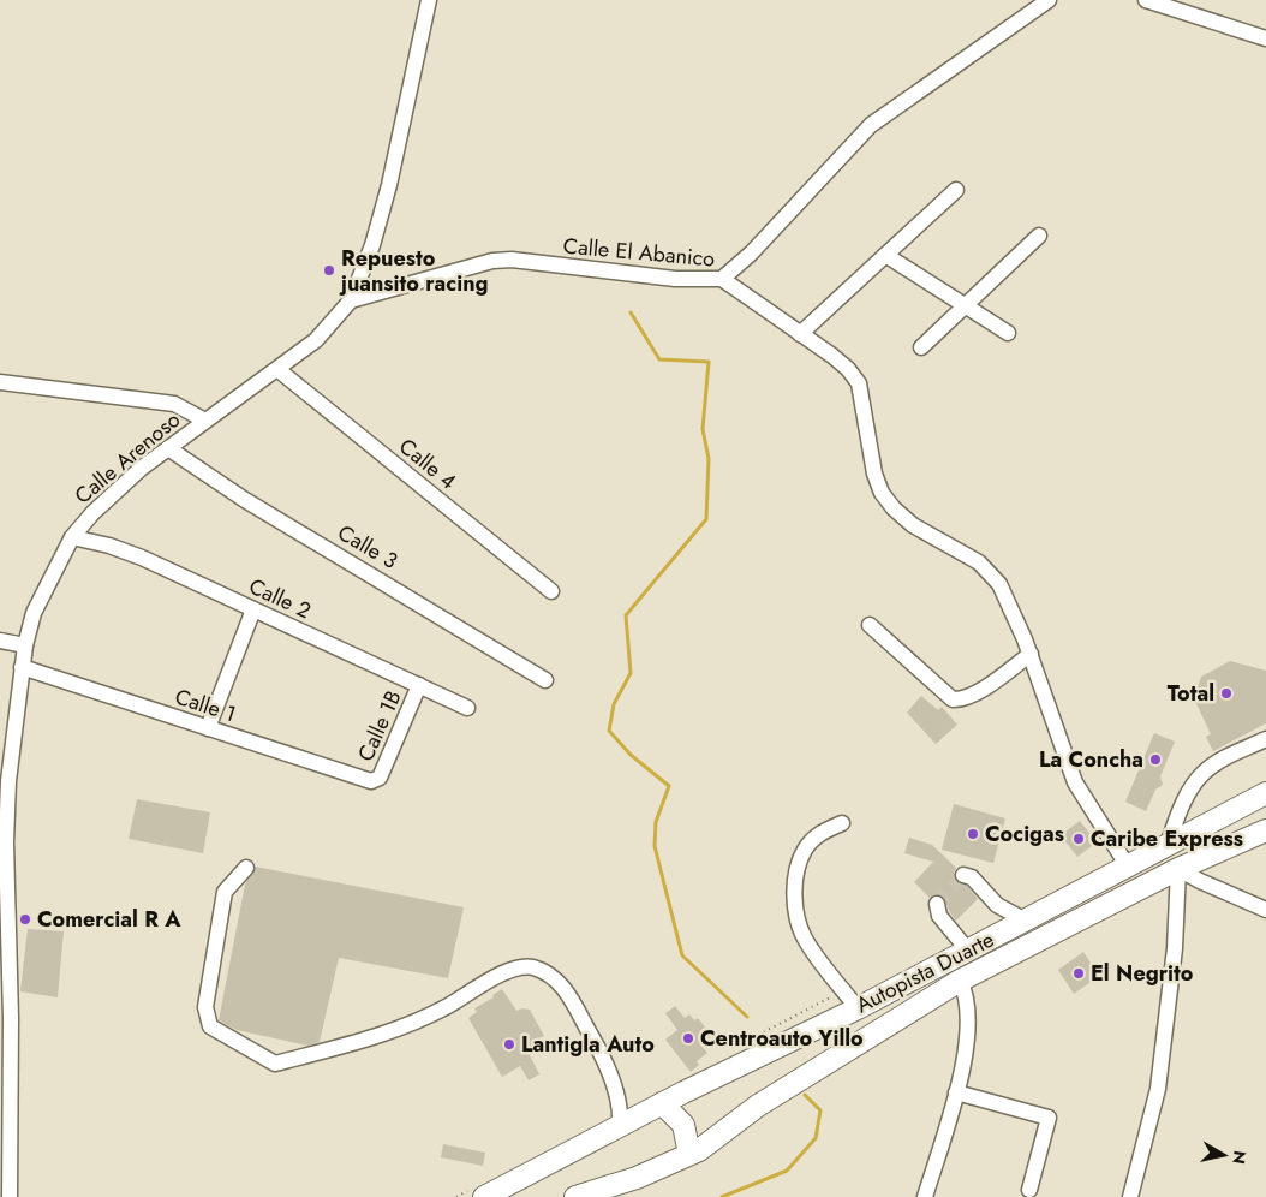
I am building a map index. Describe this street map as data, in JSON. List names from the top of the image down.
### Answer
{
  "streets": {
    "highway": ["Autopista Duarte"],
    "street": [
      "Calle El Abanico",
      "Calle Arenoso",
      "Calle 4",
      "Calle 3",
      "Calle 2",
      "Calle 1",
      "Calle 1B"
    ]
  },
  "crossings": [
    ["Calle El Abanico", "Calle Arenoso"],
    ["Calle El Abanico", "Autopista Duarte"],
    ["Calle Arenoso", "Calle 4"],
    ["Calle Arenoso", "Calle 3"],
    ["Calle Arenoso", "Calle 2"],
    ["Calle Arenoso", "Calle 1"],
    ["Calle 2", "Calle 1B"],
    ["Calle 1", "Calle 1B"]
  ],
  "places": [
    "Repuesto juansito racing",
    "Total",
    "La Concha",
    "Cocigas",
    "Caribe Express",
    "Comercial R A",
    "El Negrito",
    "Centroauto Yillo",
    "Lantigla Auto"
  ],
  "north": "right"
}
